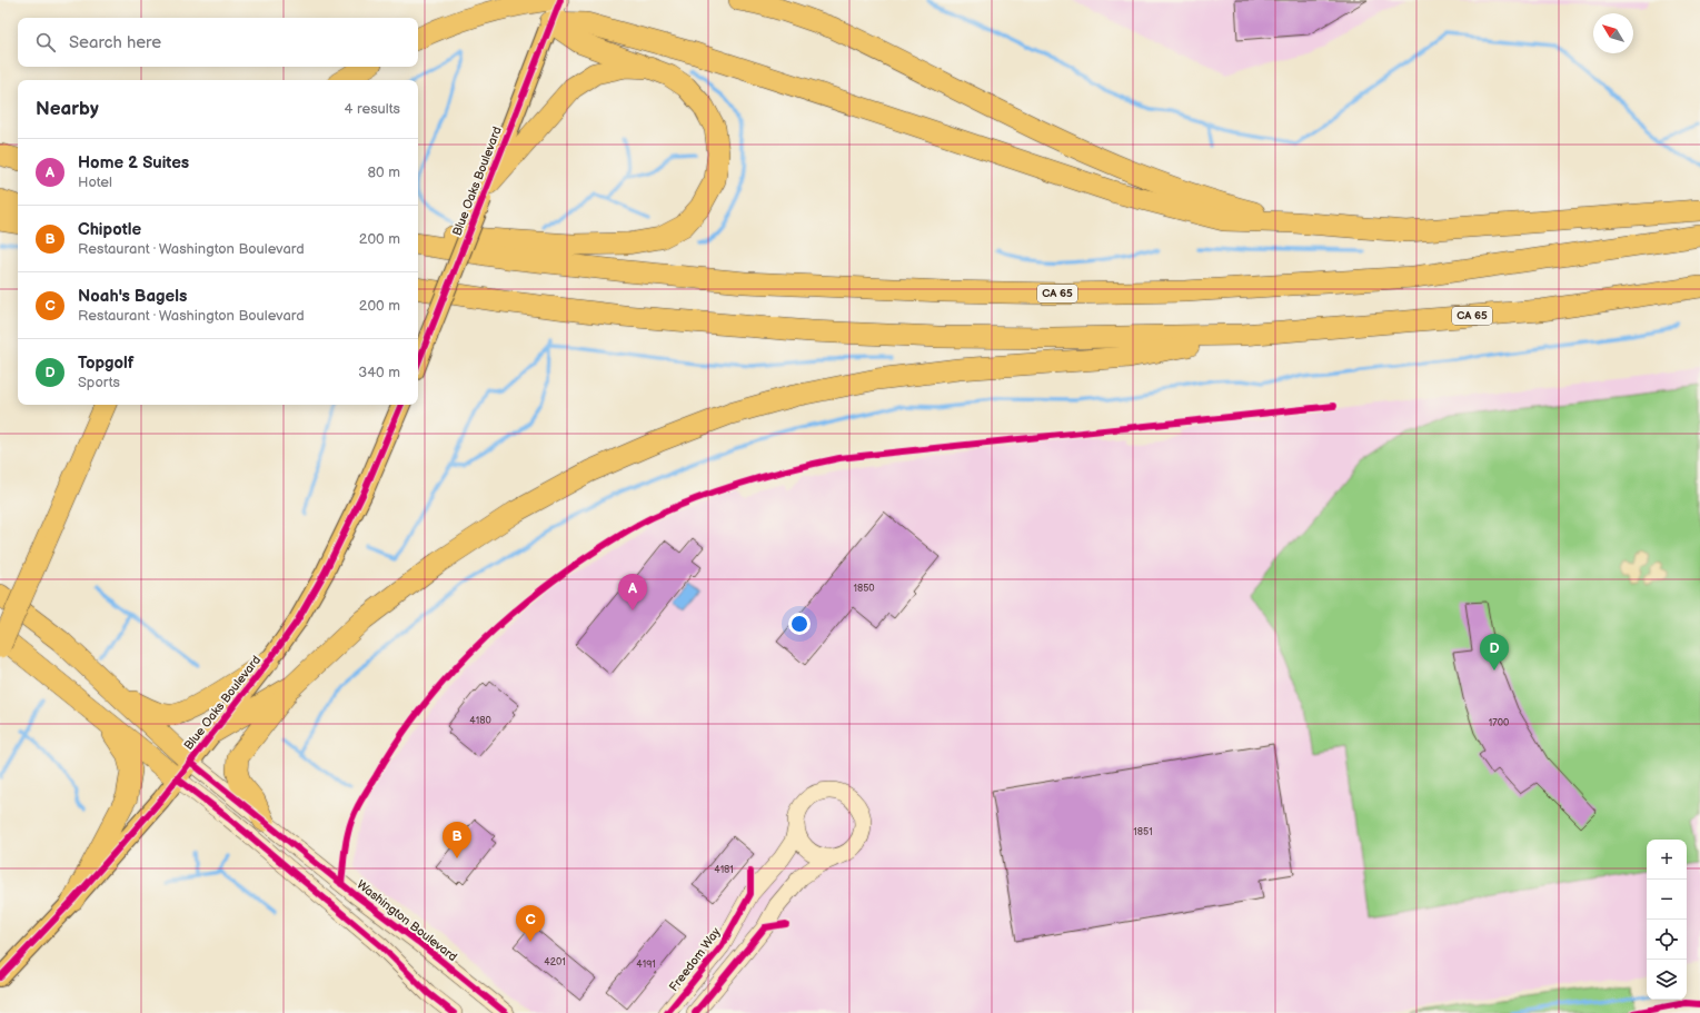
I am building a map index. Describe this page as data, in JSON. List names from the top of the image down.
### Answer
{
  "streets": {
    "highway": ["CA 65"],
    "main road": ["Blue Oaks Boulevard", "Washington Boulevard", "Freedom Way"]
  },
  "crossings": [
    ["Blue Oaks Boulevard", "Washington Boulevard"]
  ],
  "house_numbers": [
    "1850",
    "4180",
    "1700",
    "1851",
    "4181",
    "4201",
    "4191"
  ],
  "north": "top left",
  "page": {
    "search": "Search here",
    "heading": ["Nearby", "4 results"],
    "list": [
      {
        "mark": "A",
        "name": "Home 2 Suites",
        "note": "Hotel",
        "value": "80 m"
      },
      {
        "mark": "B",
        "name": "Chipotle",
        "note": "Restaurant · Washington Boulevard",
        "value": "200 m"
      },
      {
        "mark": "C",
        "name": "Noah's Bagels",
        "note": "Restaurant · Washington Boulevard",
        "value": "200 m"
      },
      {
        "mark": "D",
        "name": "Topgolf",
        "note": "Sports",
        "value": "340 m"
      }
    ],
    "pins": [
      "A",
      "D",
      "B",
      "C"
    ],
    "map_buttons": ["+", "−"]
  }
}
